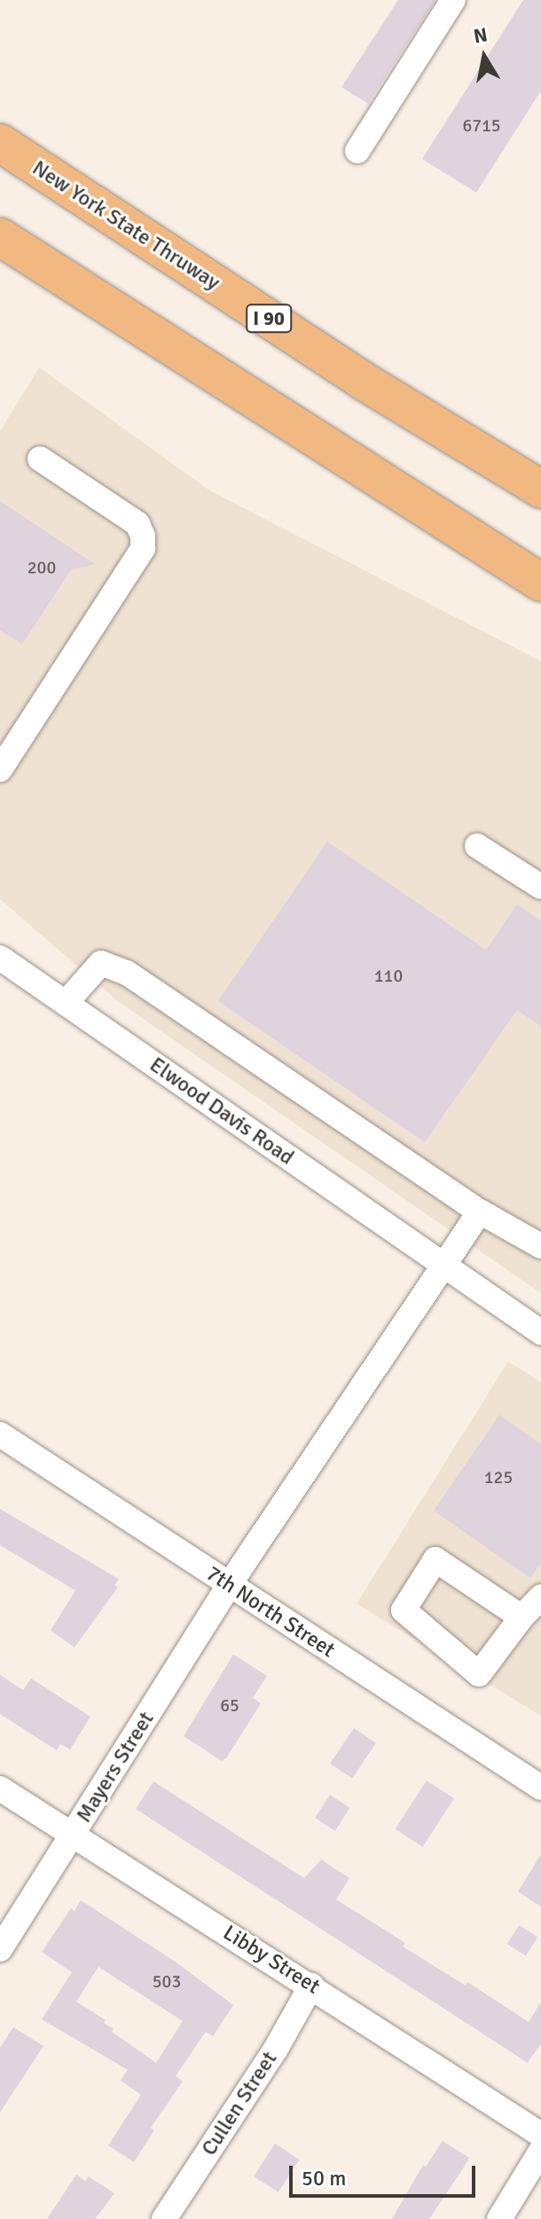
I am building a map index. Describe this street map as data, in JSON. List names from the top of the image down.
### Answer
{
  "streets": {
    "highway": ["New York State Thruway", "I 90"],
    "street": [
      "Elwood Davis Road",
      "7th North Street",
      "Mayers Street",
      "Libby Street",
      "Cullen Street"
    ]
  },
  "crossings": [
    ["7th North Street", "Mayers Street"],
    ["Mayers Street", "Libby Street"],
    ["Libby Street", "Cullen Street"]
  ],
  "house_numbers": [
    "6715",
    "200",
    "110",
    "125",
    "65",
    "503"
  ],
  "scale_bar": "50 m",
  "north": "top"
}
